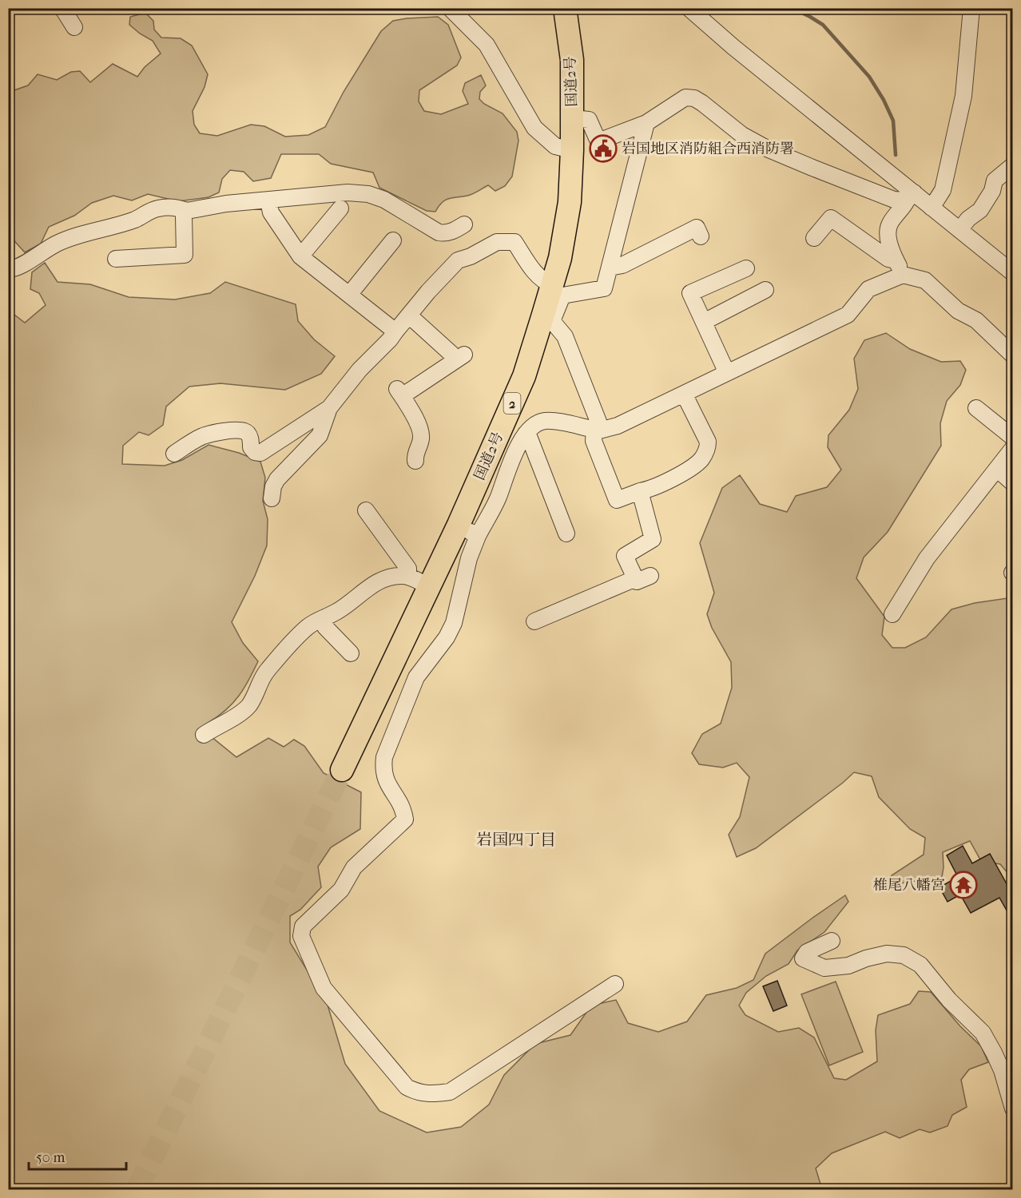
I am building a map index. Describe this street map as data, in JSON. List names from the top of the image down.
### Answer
{
  "streets": {
    "highway": ["国道2号", "2"]
  },
  "districts": ["岩国四丁目"],
  "places": {
    "public building": ["岩国地区消防組合西消防署"],
    "temple": ["椎尾八幡宮"]
  },
  "scale_bar": "50 m"
}
